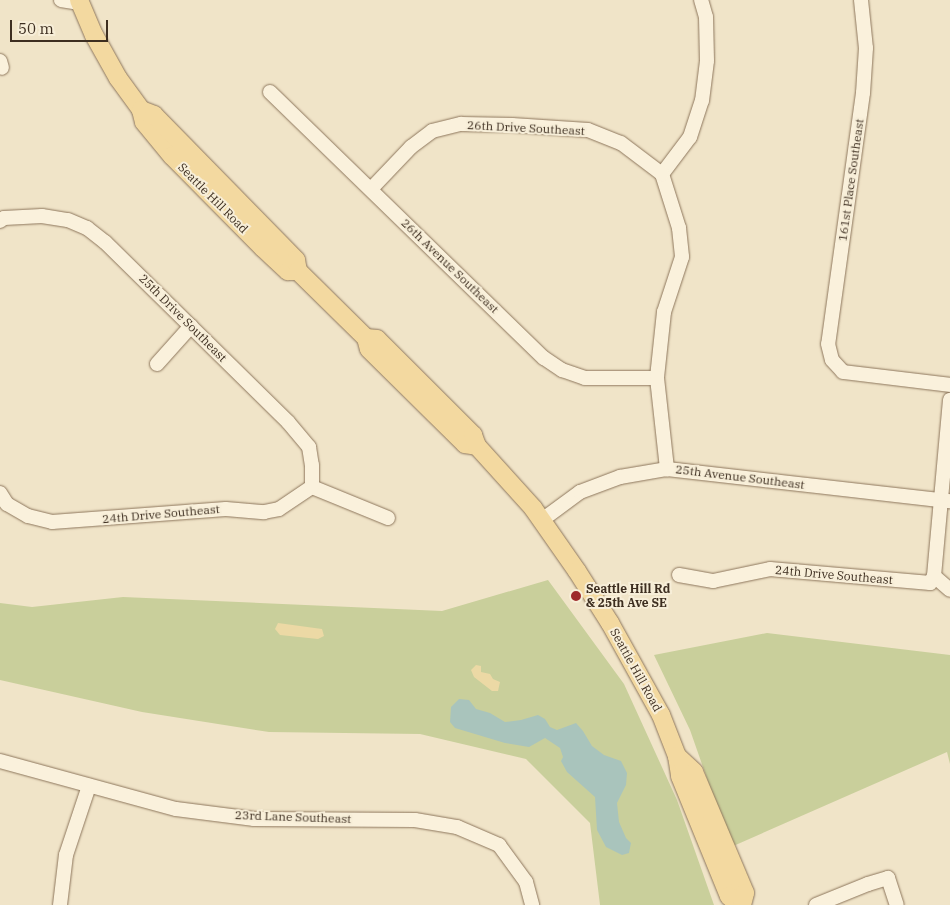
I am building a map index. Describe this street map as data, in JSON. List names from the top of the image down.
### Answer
{
  "streets": {
    "main road": ["Seattle Hill Road"],
    "street": [
      "26th Drive Southeast",
      "161st Place Southeast",
      "26th Avenue Southeast",
      "25th Drive Southeast",
      "25th Avenue Southeast",
      "24th Drive Southeast",
      "23rd Lane Southeast"
    ]
  },
  "crossings": [
    ["26th Drive Southeast", "26th Avenue Southeast"],
    ["Seattle Hill Road", "25th Avenue Southeast"],
    ["25th Drive Southeast", "24th Drive Southeast"]
  ],
  "places": ["Seattle Hill Rd & 25th Ave SE"],
  "scale_bar": "50 m"
}
